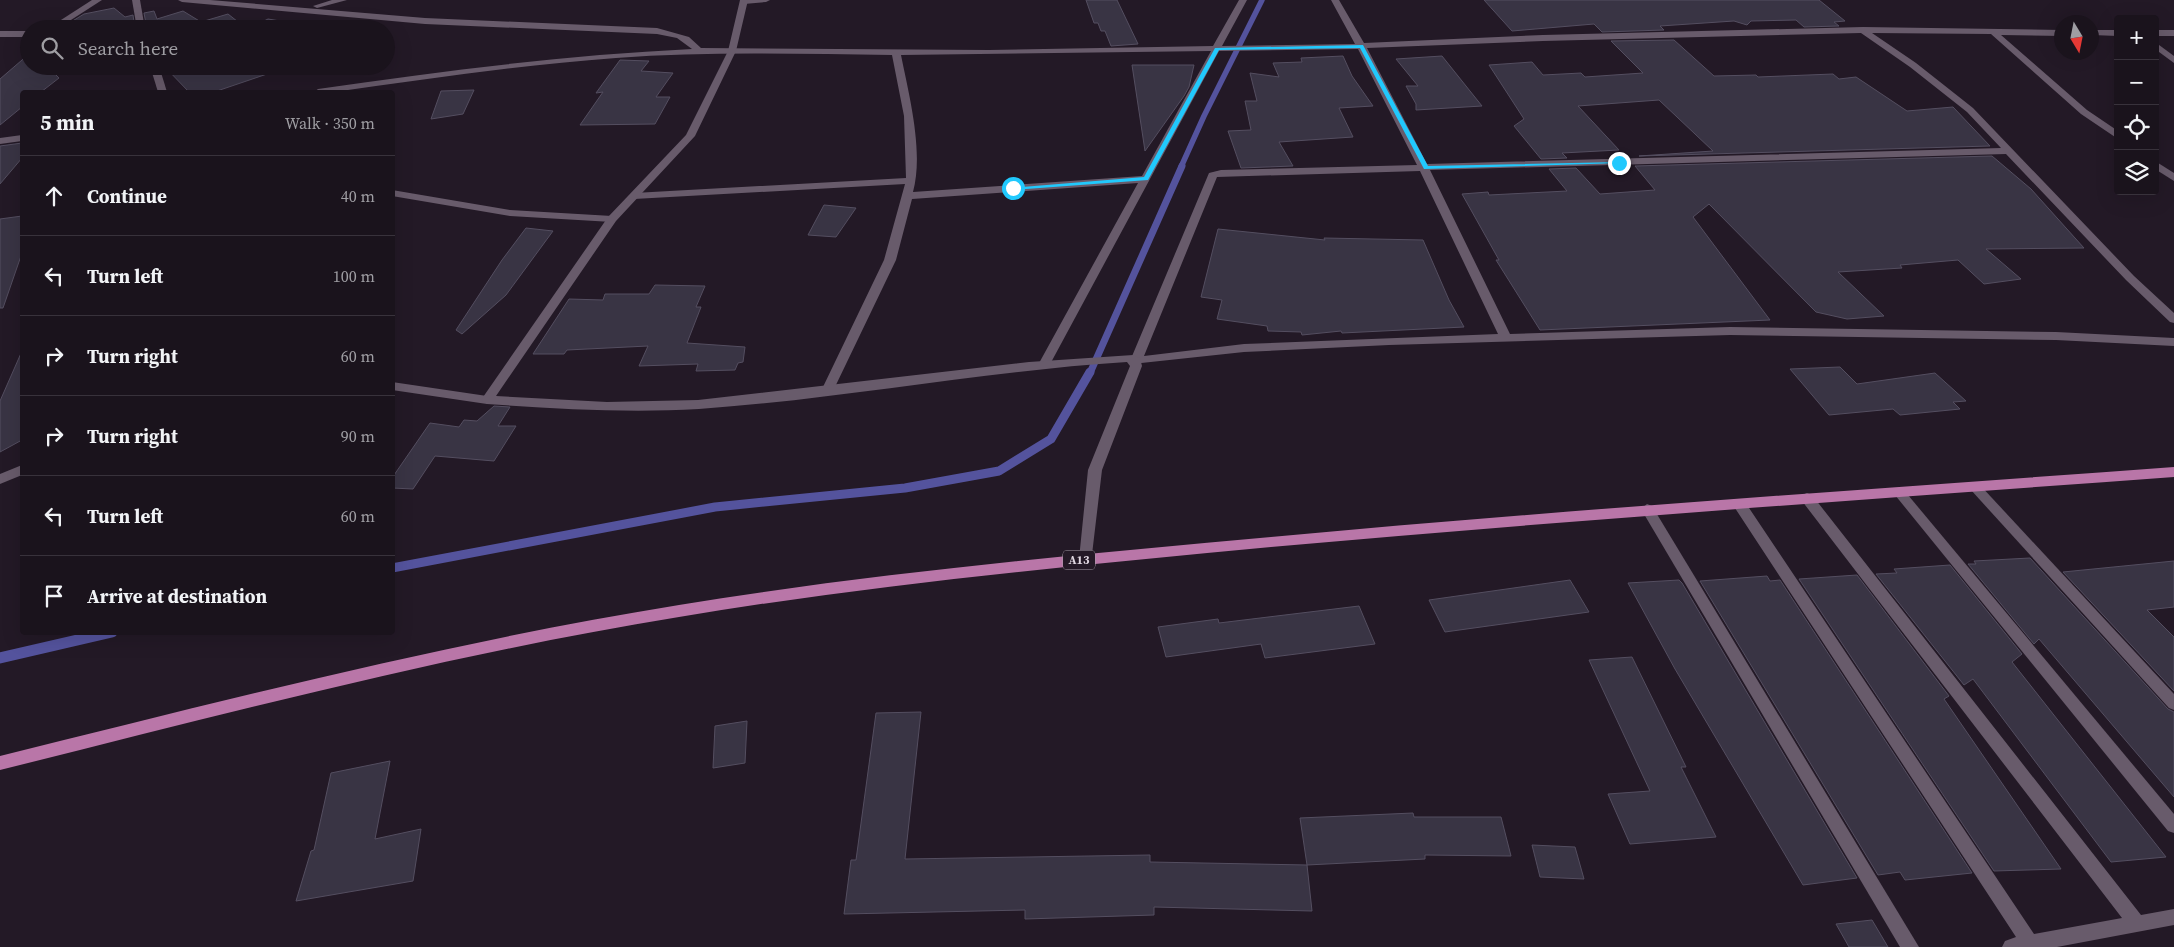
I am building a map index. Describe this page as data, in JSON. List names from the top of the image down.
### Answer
{
  "streets": {
    "highway": ["A13"]
  },
  "north": "bottom",
  "page": {
    "map_buttons": ["+", "−"],
    "search": "Search here",
    "heading": ["5 min", "Walk · 350 m"],
    "list": [
      ["Continue", "40 m"],
      ["Turn left", "100 m"],
      ["Turn right", "60 m"],
      ["Turn right", "90 m"],
      ["Turn left", "60 m"],
      "Arrive at destination"
    ]
  }
}
